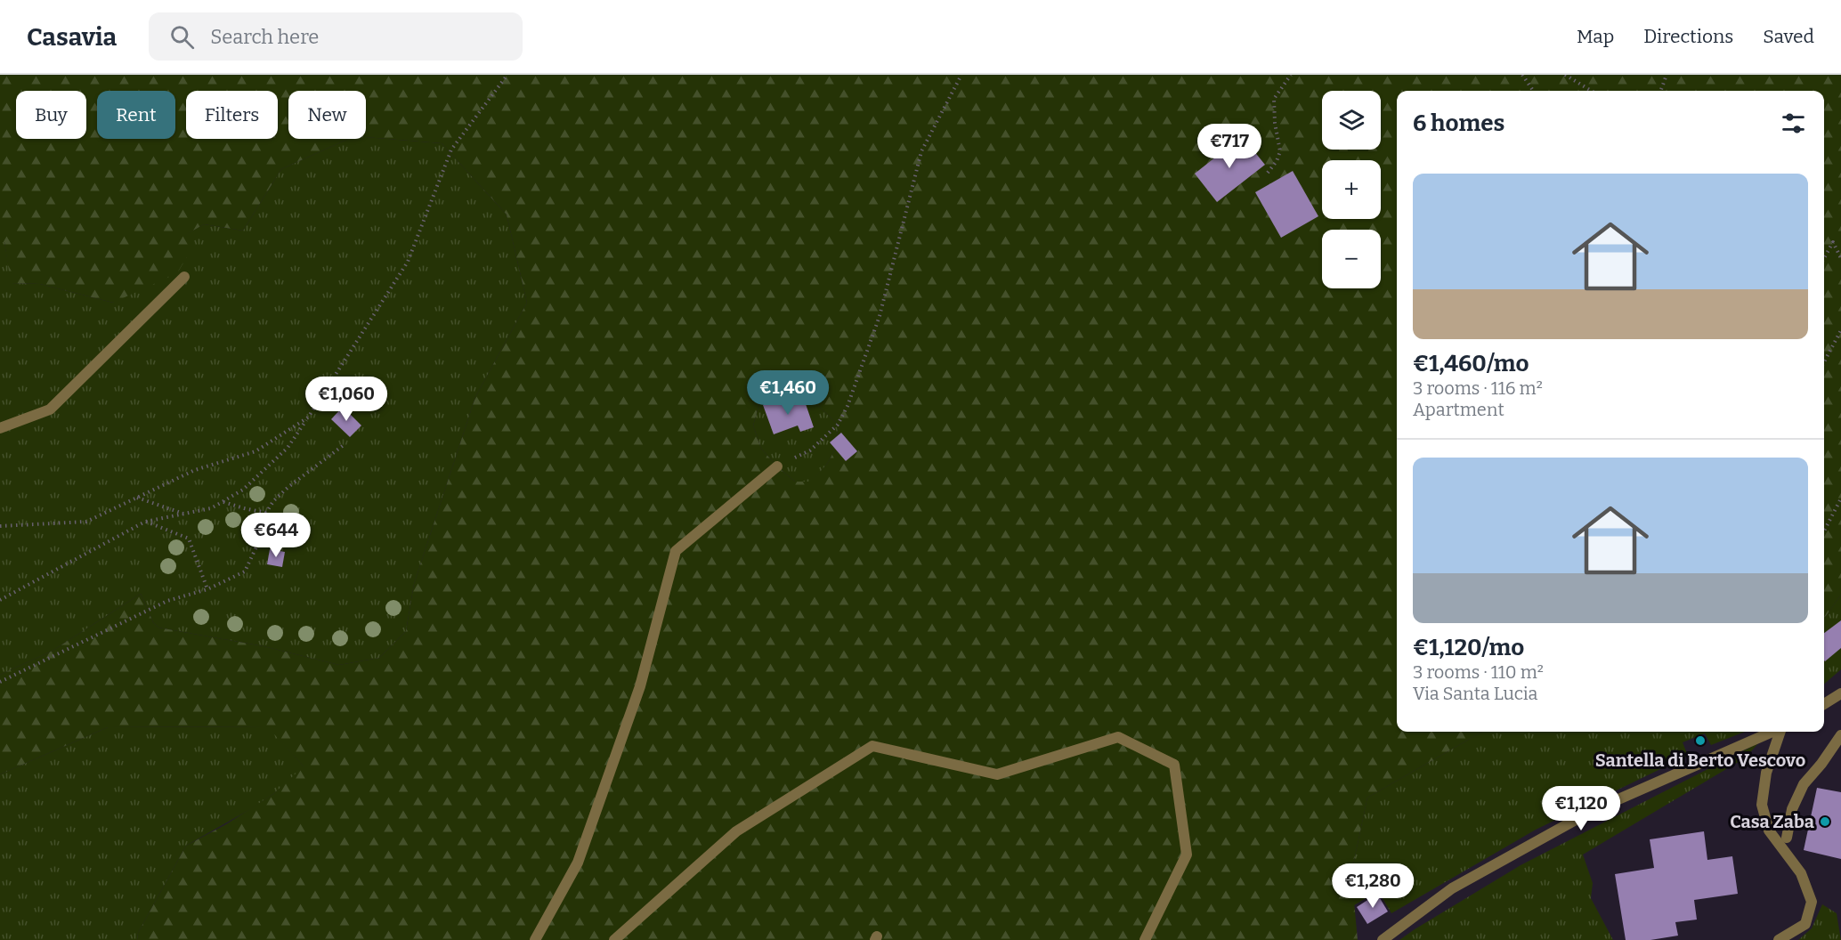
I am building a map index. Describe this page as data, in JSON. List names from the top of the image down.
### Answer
{
  "places": ["Santella di Berto Vescovo", "Casa Zaba"],
  "page": {
    "header": "Casavia",
    "search": "Search here",
    "nav": ["Map", "Directions", "Saved"],
    "map_buttons": ["+", "−"],
    "chip": [
      "Buy",
      "Rent",
      "Filters",
      "New"
    ],
    "heading": "6 homes",
    "price": [
      "€717",
      "€1,460",
      "€1,060",
      "€644",
      "€1,120",
      "€1,280"
    ],
    "list": [
      {
        "name": "€1,460/mo",
        "note": "3 rooms · 116 m² · Apartment"
      },
      {
        "name": "€1,120/mo",
        "note": "3 rooms · 110 m² · Via Santa Lucia"
      }
    ]
  }
}
